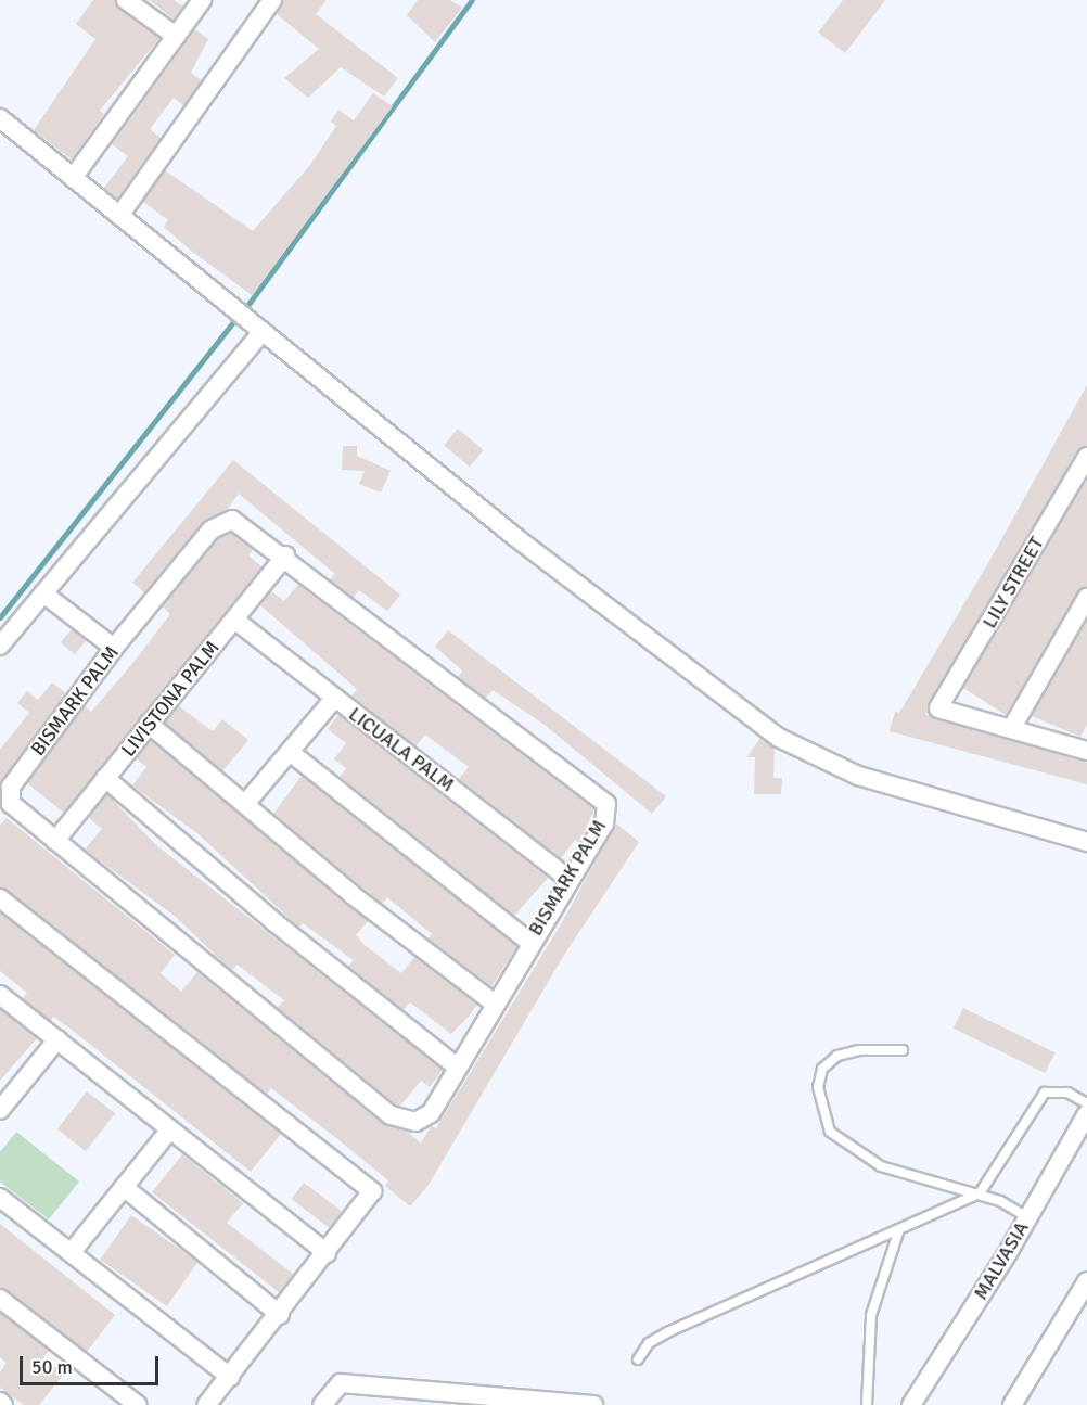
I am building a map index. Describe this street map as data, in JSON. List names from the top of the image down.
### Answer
{
  "streets": {
    "street": [
      "LILY STREET",
      "LIVISTONA PALM",
      "BISMARK PALM",
      "LICUALA PALM",
      "MALVASIA"
    ]
  },
  "crossings": [
    ["LIVISTONA PALM", "BISMARK PALM"],
    ["LIVISTONA PALM", "LICUALA PALM"],
    ["BISMARK PALM", "LICUALA PALM"]
  ],
  "scale_bar": "50 m"
}
